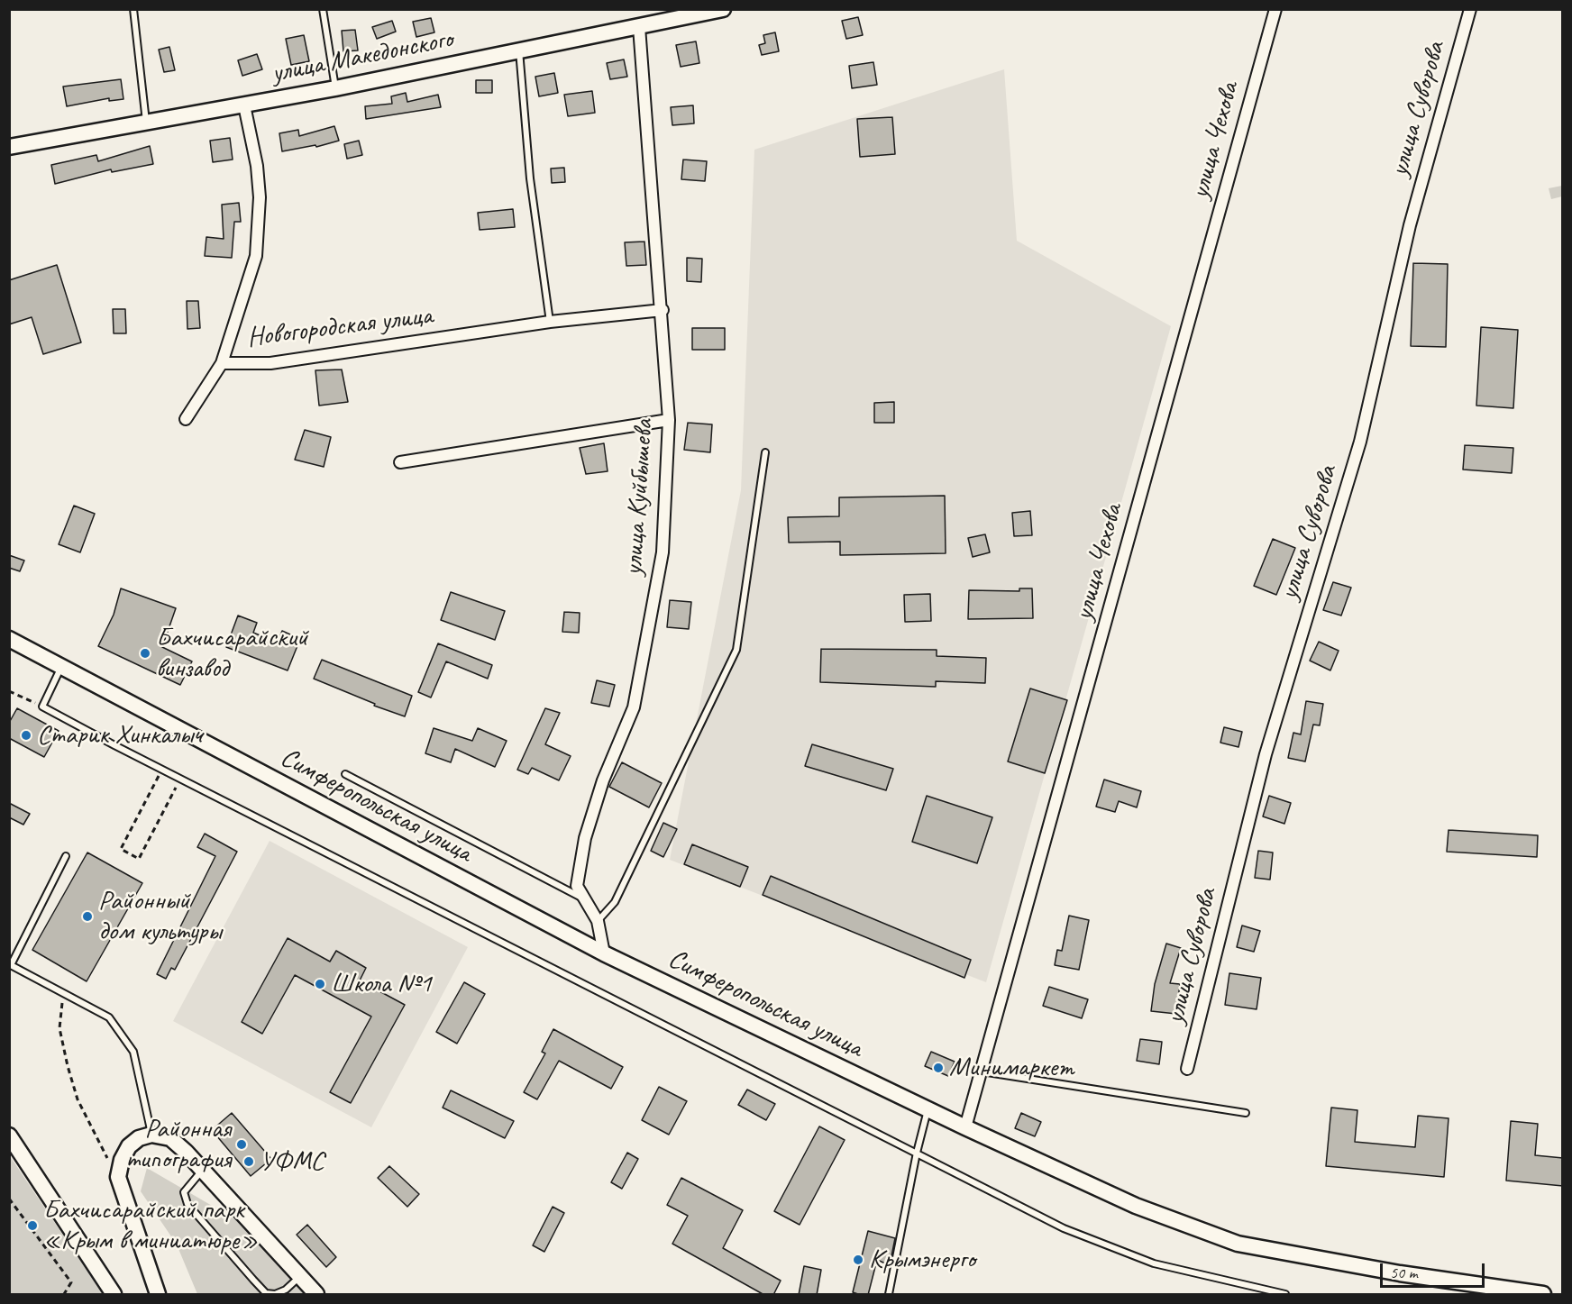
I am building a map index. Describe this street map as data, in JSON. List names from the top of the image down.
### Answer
{
  "streets": {
    "main road": ["улица Македонского", "Симферопольская улица"],
    "street": [
      "улица Суворова",
      "улица Чехова",
      "Новогородская улица",
      "улица Куйбышева"
    ]
  },
  "crossings": [
    ["улица Македонского", "Новогородская улица"],
    ["улица Македонского", "улица Куйбышева"],
    ["улица Чехова", "Симферопольская улица"],
    ["Новогородская улица", "улица Куйбышева"],
    ["улица Куйбышева", "Симферопольская улица"]
  ],
  "places": [
    "Бахчисарайский винзавод",
    "Старик Хинкалыч",
    "Районный дом культуры",
    "Школа №1",
    "Минимаркет",
    "Районная типография",
    "УФМС",
    "Бахчисарайский парк «Крым в миниатюре»",
    "Крымэнерго"
  ],
  "scale_bar": "50 m"
}
